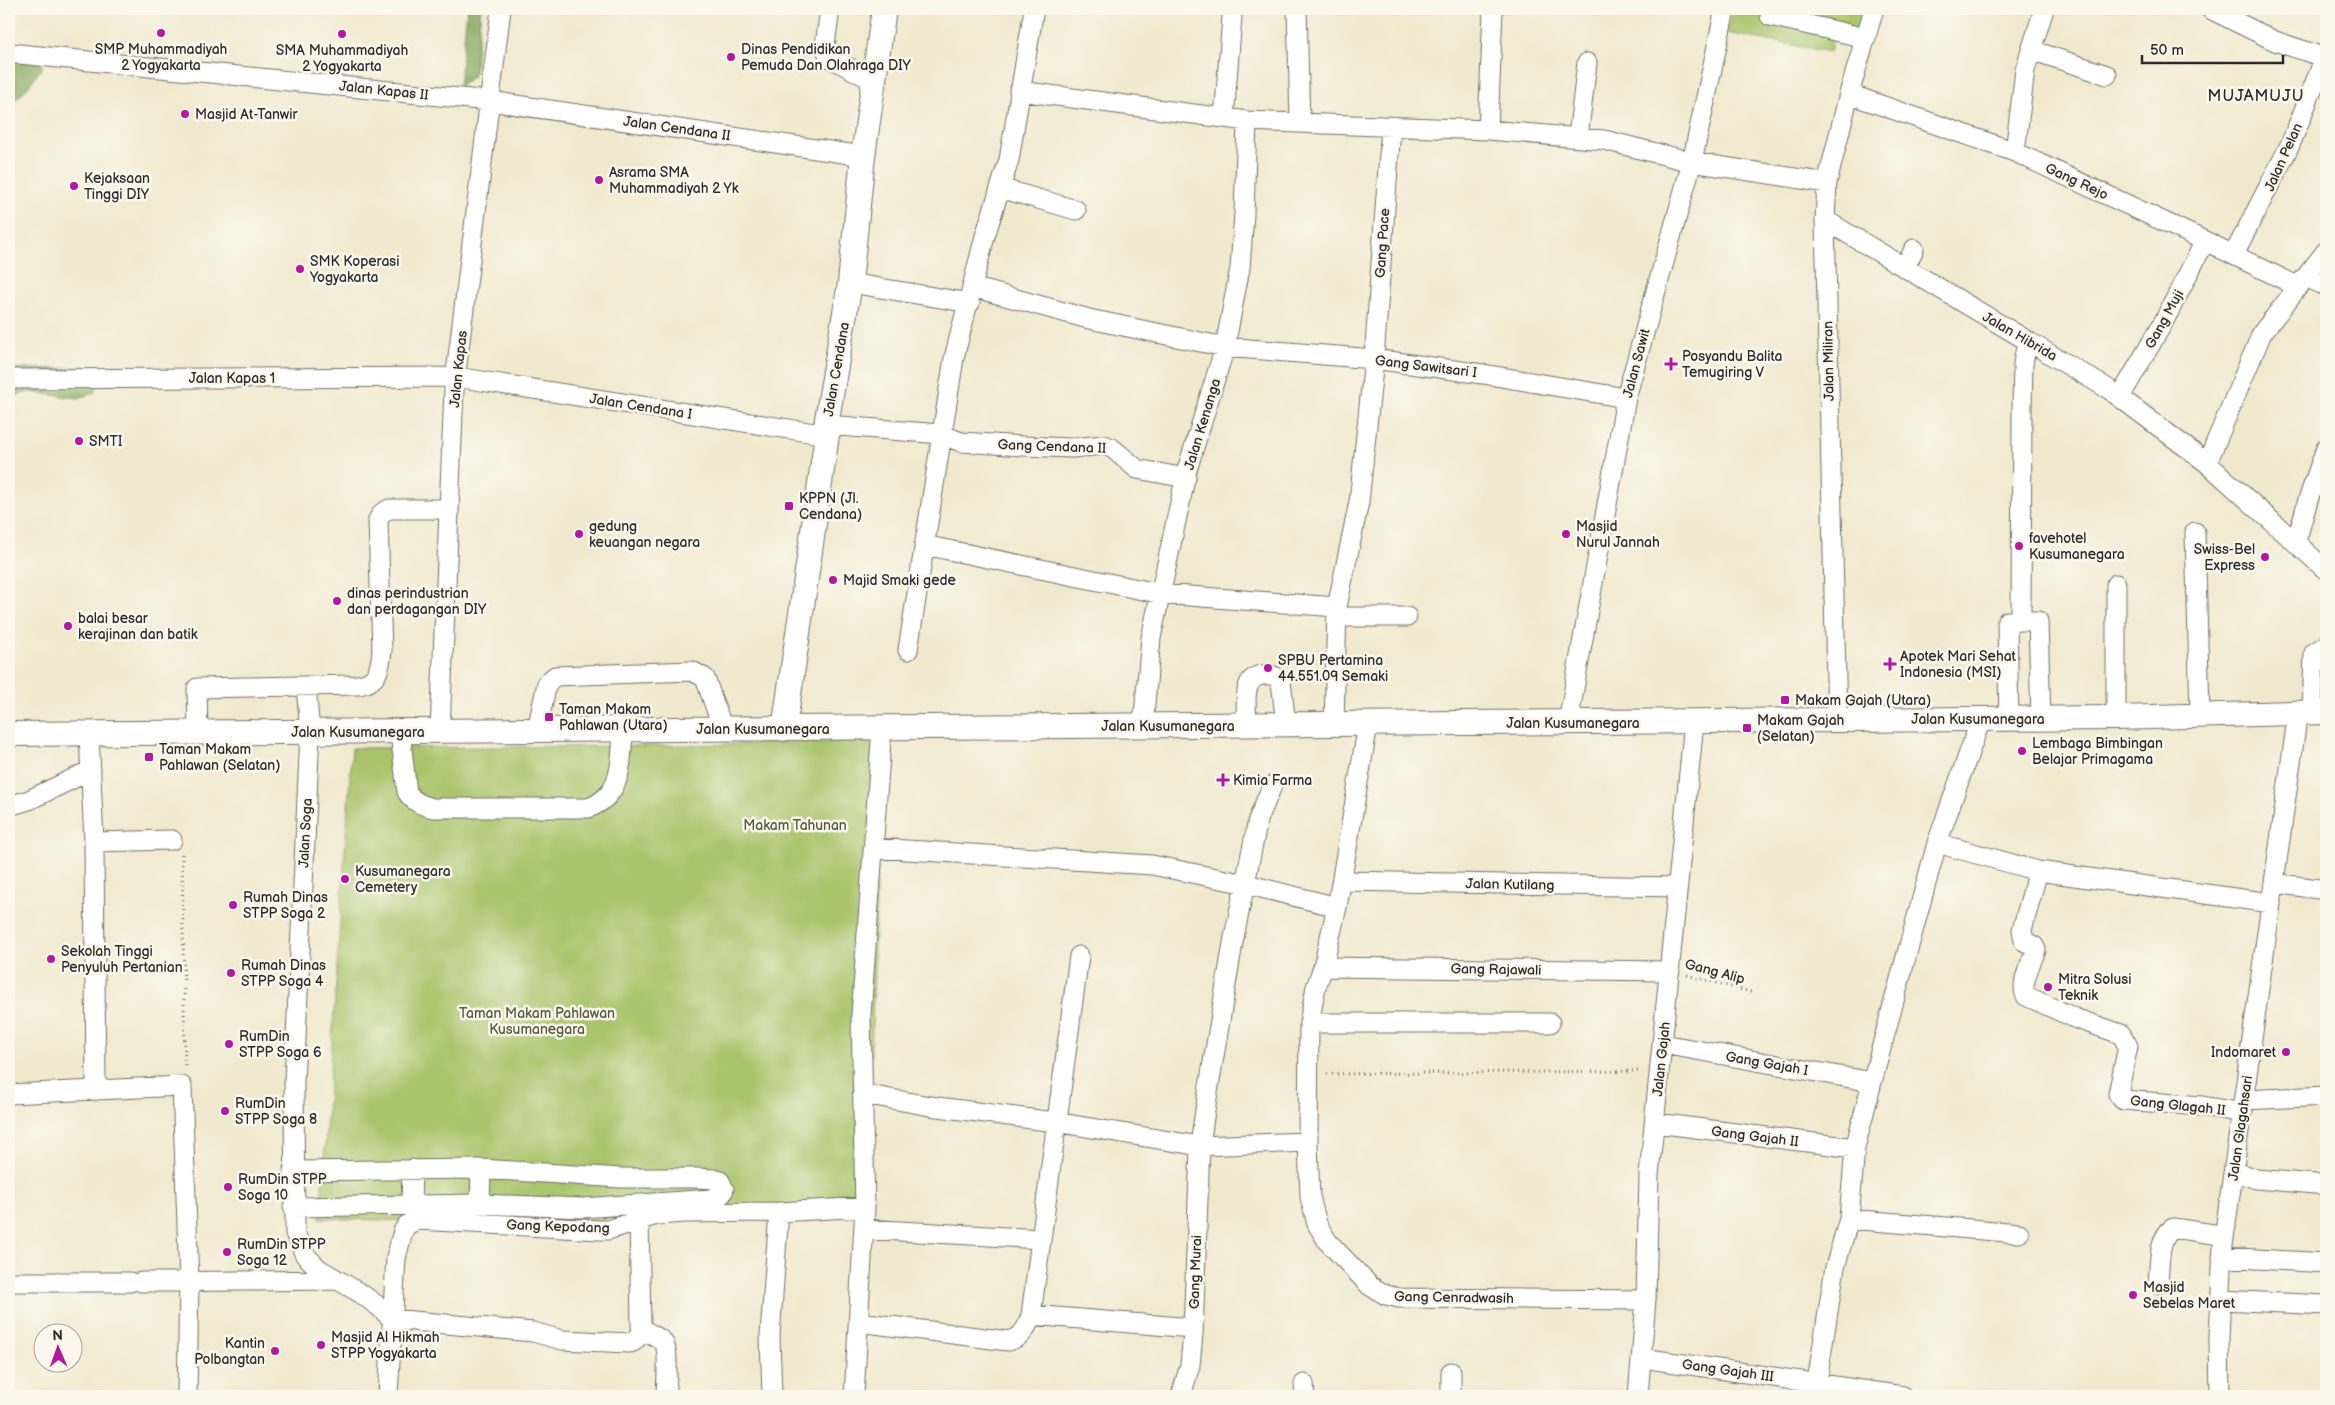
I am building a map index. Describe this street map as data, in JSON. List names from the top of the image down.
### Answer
{
  "streets": {
    "main road": ["Jalan Cendana", "Jalan Kusumanegara"],
    "street": [
      "Jalan Kapas II",
      "Jalan Cendana II",
      "Jalan Pelan",
      "Gang Rejo",
      "Gang Pace",
      "Gang Muji",
      "Jalan Hibrida",
      "Jalan Miliran",
      "Jalan Sawit",
      "Gang Sawitsari I",
      "Jalan Kapas",
      "Jalan Kapas 1",
      "Jalan Cendana I",
      "Jalan Kenanga",
      "Gang Cendana II",
      "Jalan Soga",
      "Jalan Kutilang",
      "Gang Rajawali",
      "Jalan Gajah",
      "Gang Gajah I",
      "Gang Glagah II",
      "Jalan Glagahsari",
      "Gang Gajah II",
      "Gang Kepodang",
      "Gang Murai",
      "Gang Cenradwasih",
      "Gang Gajah III"
    ],
    "path": ["Gang Alip"]
  },
  "crossings": [
    ["Jalan Kapas II", "Jalan Cendana II"],
    ["Jalan Kapas II", "Jalan Kapas"],
    ["Jalan Cendana II", "Jalan Kapas"],
    ["Jalan Cendana II", "Jalan Cendana"],
    ["Jalan Pelan", "Gang Rejo"],
    ["Gang Rejo", "Gang Muji"],
    ["Gang Rejo", "Jalan Miliran"],
    ["Gang Pace", "Gang Sawitsari I"],
    ["Gang Pace", "Jalan Kusumanegara"],
    ["Gang Muji", "Jalan Hibrida"],
    ["Jalan Hibrida", "Jalan Miliran"],
    ["Jalan Miliran", "Jalan Kusumanegara"],
    ["Jalan Sawit", "Gang Sawitsari I"],
    ["Jalan Sawit", "Jalan Kusumanegara"],
    ["Gang Sawitsari I", "Jalan Cendana"],
    ["Gang Sawitsari I", "Jalan Kenanga"],
    ["Jalan Kapas", "Jalan Kapas 1"],
    ["Jalan Kapas", "Jalan Cendana I"],
    ["Jalan Kapas", "Jalan Kusumanegara"],
    ["Jalan Cendana", "Jalan Cendana I"],
    ["Jalan Cendana", "Jalan Kusumanegara"],
    ["Jalan Kapas 1", "Jalan Cendana I"],
    ["Jalan Cendana I", "Gang Cendana II"],
    ["Jalan Kenanga", "Gang Cendana II"],
    ["Jalan Kenanga", "Jalan Kusumanegara"],
    ["Jalan Kusumanegara", "Jalan Soga"],
    ["Jalan Kusumanegara", "Jalan Gajah"],
    ["Jalan Kusumanegara", "Jalan Glagahsari"],
    ["Jalan Kusumanegara", "Gang Cenradwasih"],
    ["Jalan Soga", "Gang Kepodang"],
    ["Jalan Kutilang", "Jalan Gajah"],
    ["Jalan Kutilang", "Gang Cenradwasih"],
    ["Gang Rajawali", "Gang Alip"],
    ["Gang Rajawali", "Jalan Gajah"],
    ["Gang Rajawali", "Gang Cenradwasih"],
    ["Gang Alip", "Jalan Gajah"],
    ["Jalan Gajah", "Gang Gajah I"],
    ["Jalan Gajah", "Gang Gajah II"],
    ["Jalan Gajah", "Gang Cenradwasih"],
    ["Jalan Gajah", "Gang Gajah III"],
    ["Gang Glagah II", "Jalan Glagahsari"]
  ],
  "districts": ["MUJAMUJU"],
  "parks": ["Makam Tahunan", "Taman Makam Pahlawan Kusumanegara"],
  "places": {
    "other": [
      "SMP Muhammadiyah 2 Yogyakarta",
      "SMA Muhammadiyah 2 Yogyakarta",
      "Dinas Pendidikan Pemuda Dan Olahraga DIY",
      "Masjid At-Tanwir",
      "Asrama SMA Muhammadiyah 2 Yk",
      "Kejaksaan Tinggi DIY",
      "SMK Koperasi Yogyakarta",
      "SMTI",
      "gedung keuangan negara",
      "Masjid Nurul Jannah",
      "favehotel Kusumanegara",
      "Swiss-Bel Express",
      "Majid Smaki gede",
      "dinas perindustrian dan perdagangan DIY",
      "balai besar kerajinan dan batik",
      "SPBU Pertamina 44.551.09 Semaki",
      "Lembaga Bimbingan Belajar Primagama",
      "Kusumanegara Cemetery",
      "Rumah Dinas STPP Soga 2",
      "Sekolah Tinggi Penyuluh Pertanian",
      "Rumah Dinas STPP Soga 4",
      "Mitra Solusi Teknik",
      "RumDin STPP Soga 6",
      "Indomaret",
      "RumDin STPP Soga 8",
      "RumDin STPP Soga 10",
      "RumDin STPP Soga 12",
      "Masjid Sebelas Maret",
      "Masjid Al Hikmah STPP Yogyakarta",
      "Kantin Polbangtan"
    ],
    "health": ["Posyandu Balita Temugiring V", "Apotek Mari Sehat Indonesia (MSI)", "Kimia Farma"],
    "transit": [
      "KPPN (Jl. Cendana)",
      "Makam Gajah (Utara)",
      "Taman Makam Pahlawan (Utara)",
      "Makam Gajah (Selatan)",
      "Taman Makam Pahlawan (Selatan)"
    ]
  },
  "scale_bar": "50 m",
  "north": "top"
}
